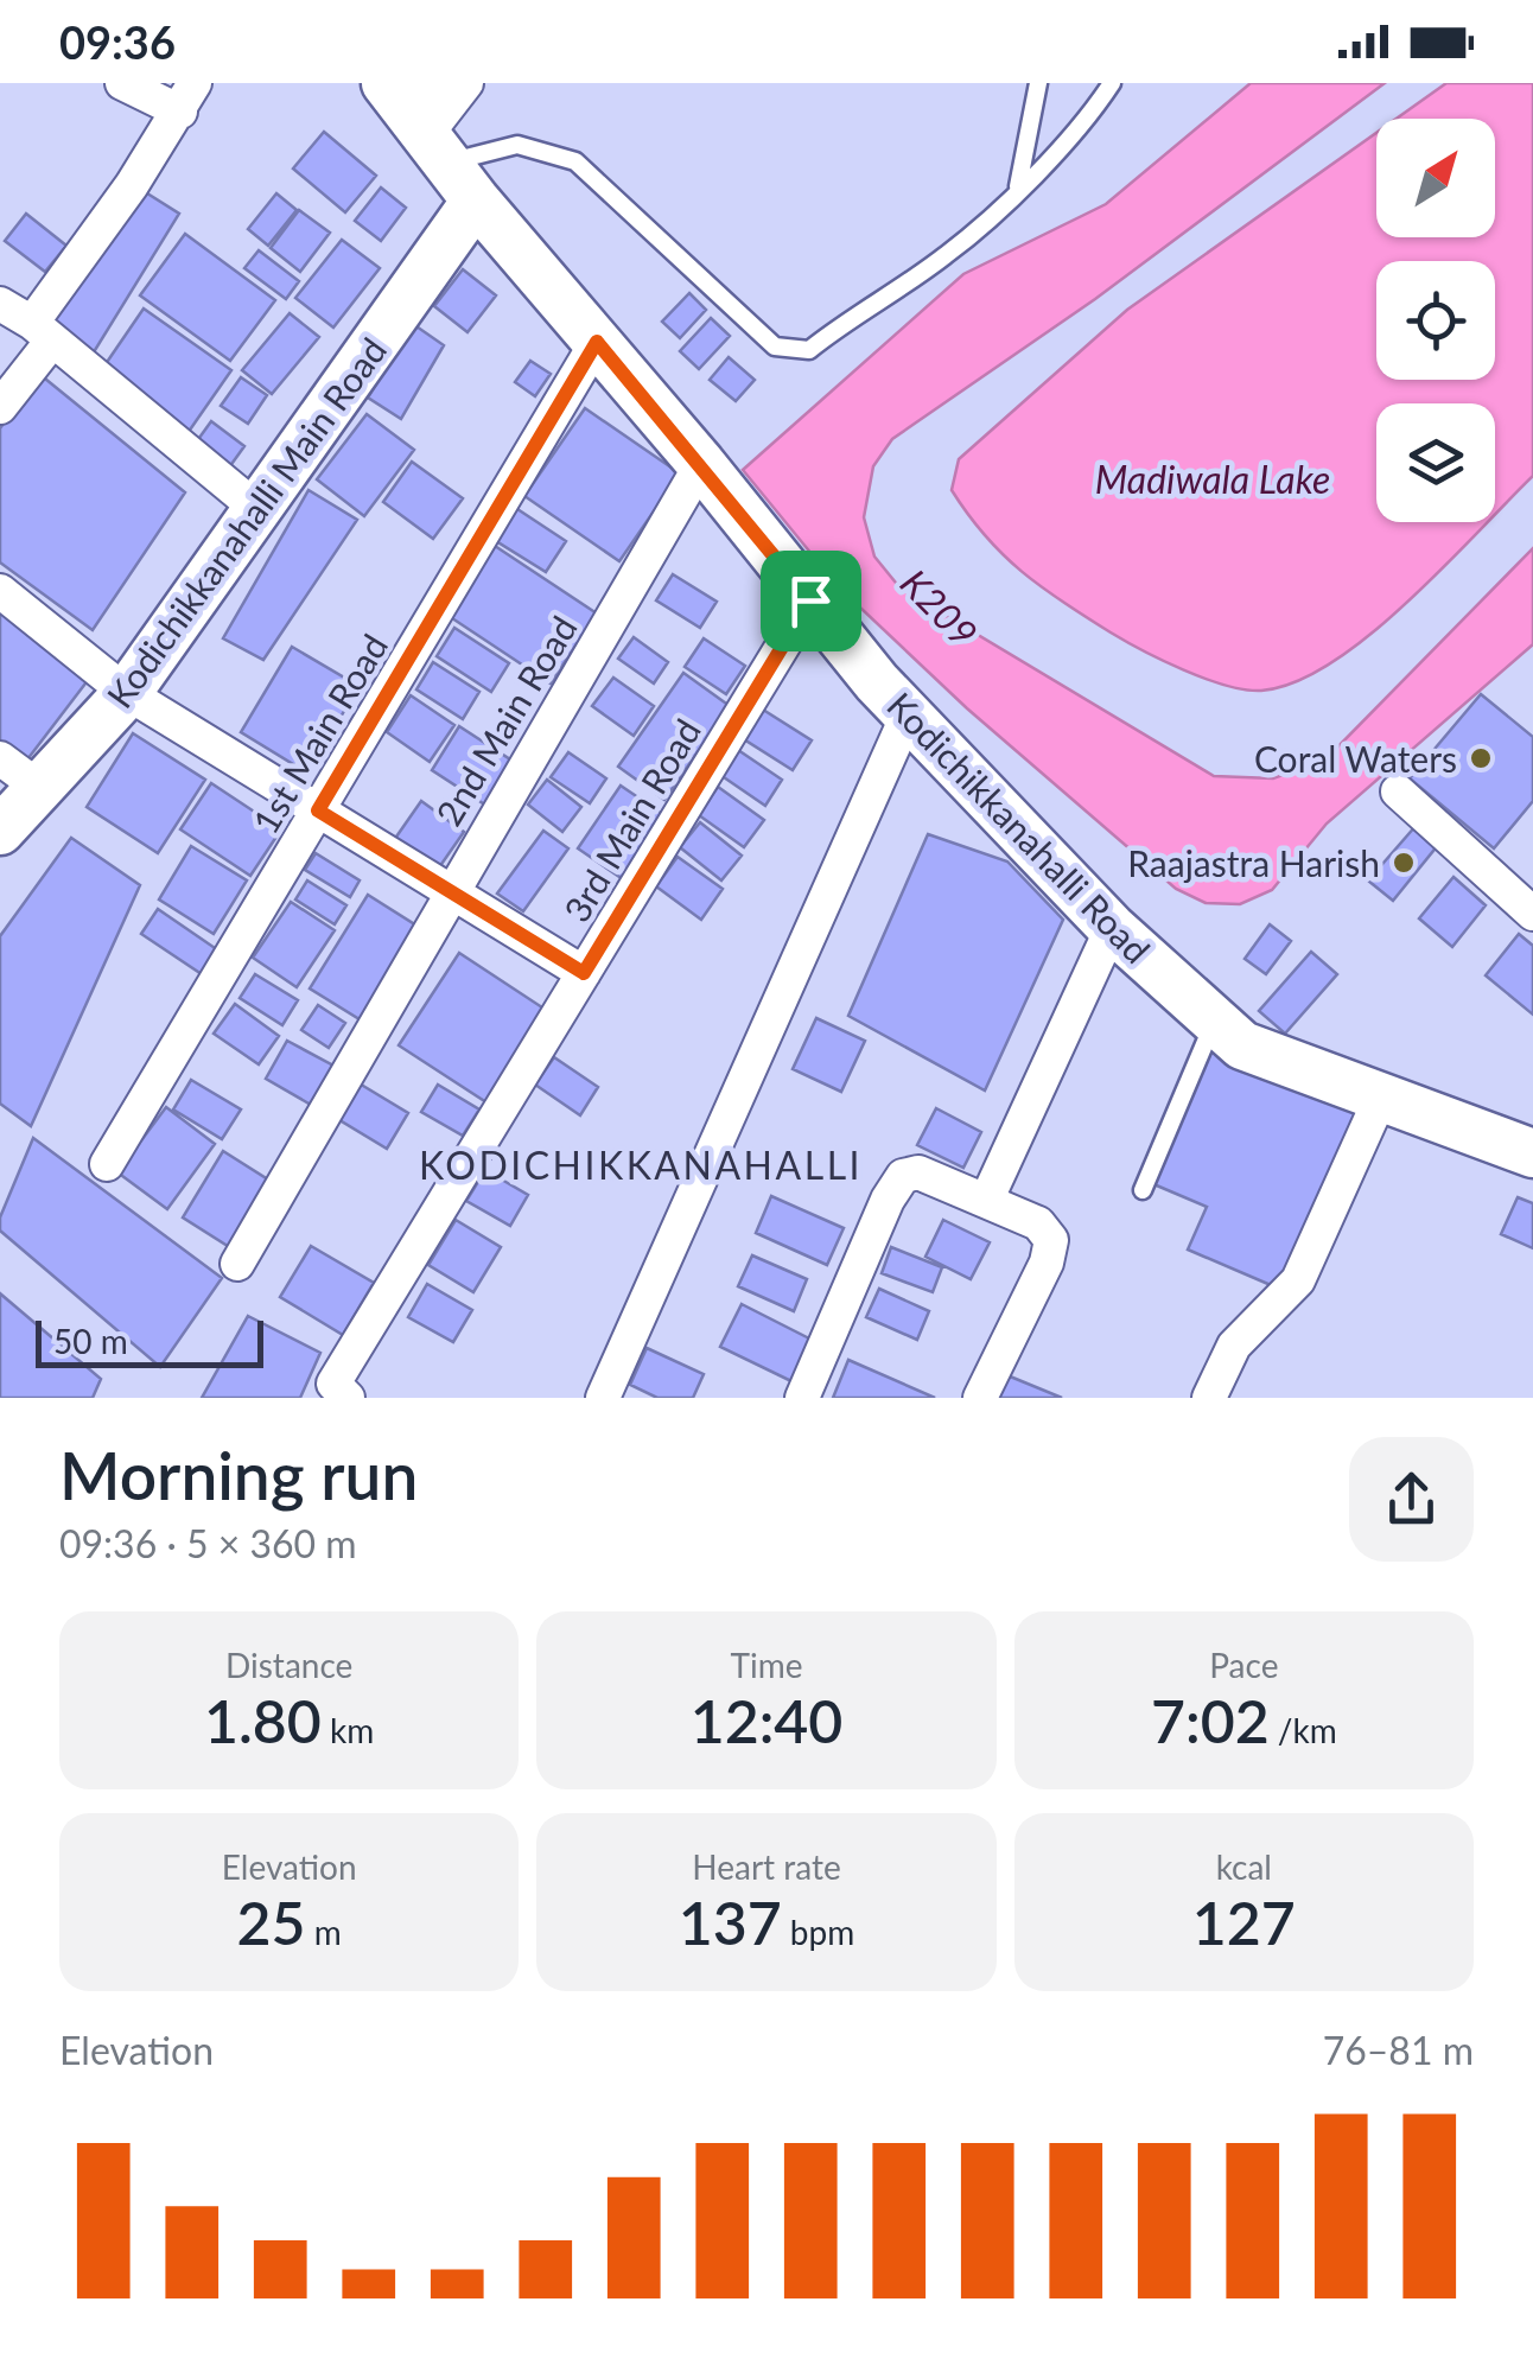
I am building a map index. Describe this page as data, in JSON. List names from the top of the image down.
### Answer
{
  "streets": {
    "street": [
      "Kodichikkanahalli Main Road",
      "2nd Main Road",
      "1st Main Road",
      "3rd Main Road",
      "Kodichikkanahalli Road"
    ]
  },
  "crossings": [
    ["Kodichikkanahalli Main Road", "Kodichikkanahalli Road"],
    ["2nd Main Road", "Kodichikkanahalli Road"],
    ["1st Main Road", "Kodichikkanahalli Road"],
    ["3rd Main Road", "Kodichikkanahalli Road"]
  ],
  "districts": ["KODICHIKKANAHALLI"],
  "water": ["Madiwala Lake", "K209"],
  "places": ["Coral Waters", "Raajastra Harish"],
  "scale_bar": "50 m",
  "north": "top right",
  "page": {
    "status": "09:36",
    "scale": "50 m",
    "heading": ["Morning run", "09:36 · 5 × 360 m"],
    "stats": [
      ["Distance", "1.80 km"],
      ["Time", "12:40"],
      ["Pace", "7:02 /km"],
      ["Elevation", "25 m"],
      ["Heart rate", "137 bpm"],
      ["kcal", "127"]
    ],
    "chart": ["Elevation", "76–81 m"]
  }
}
